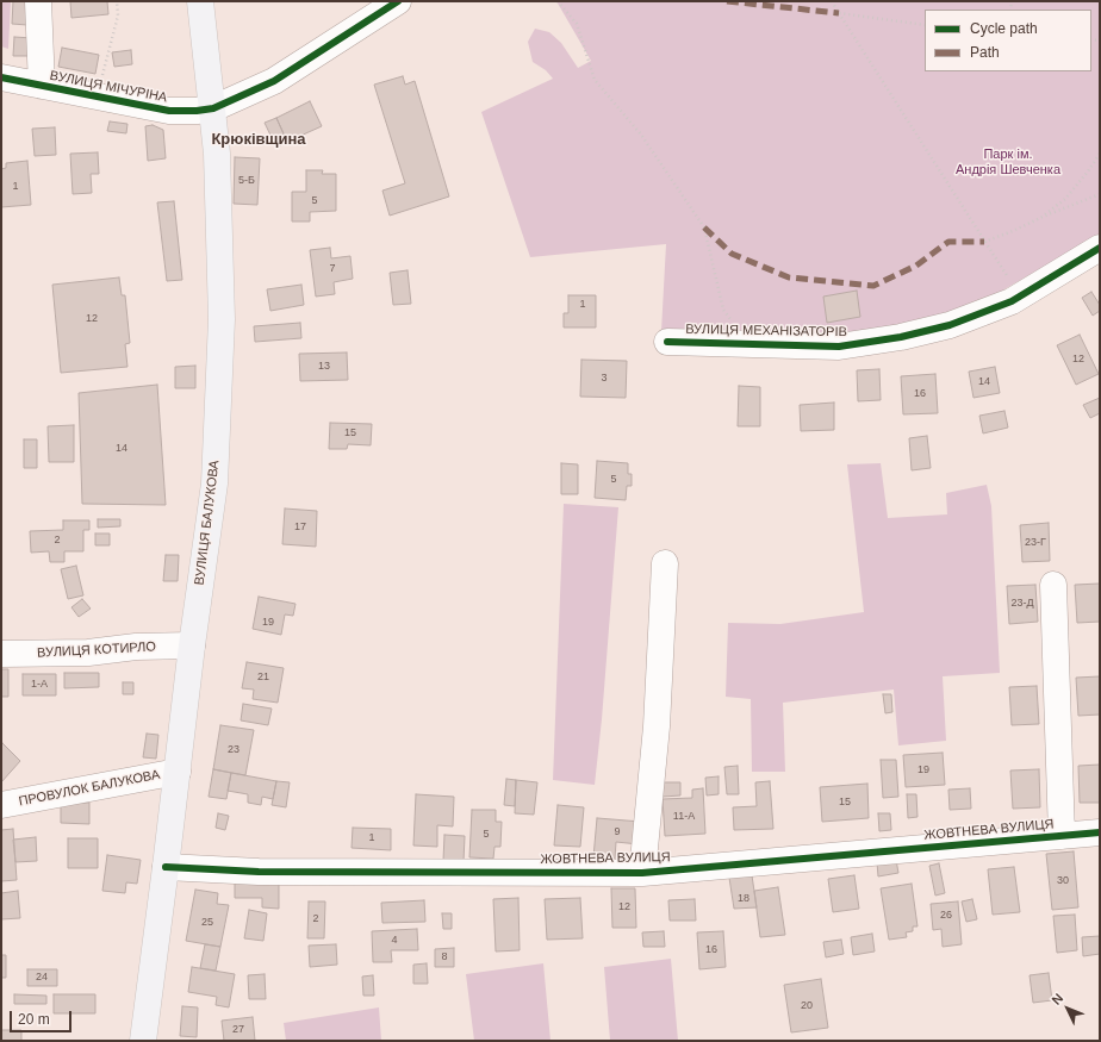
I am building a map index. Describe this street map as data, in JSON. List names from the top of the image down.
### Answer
{
  "streets": {
    "main road": ["ВУЛИЦЯ БАЛУКОВА"],
    "street": [
      "ВУЛИЦЯ МІЧУРІНА",
      "ВУЛИЦЯ МЕХАНІЗАТОРІВ",
      "ВУЛИЦЯ КОТИРЛО",
      "ПРОВУЛОК БАЛУКОВА",
      "ЖОВТНЕВА ВУЛИЦЯ"
    ]
  },
  "crossings": [
    ["ВУЛИЦЯ МІЧУРІНА", "ВУЛИЦЯ БАЛУКОВА"],
    ["ВУЛИЦЯ БАЛУКОВА", "ВУЛИЦЯ КОТИРЛО"],
    ["ВУЛИЦЯ БАЛУКОВА", "ПРОВУЛОК БАЛУКОВА"],
    ["ВУЛИЦЯ БАЛУКОВА", "ЖОВТНЕВА ВУЛИЦЯ"]
  ],
  "districts": ["Крюківщина"],
  "parks": ["Парк ім. Андрія Шевченка"],
  "house_numbers": [
    "5-Б",
    "1",
    "5",
    "7",
    "1",
    "12",
    "12",
    "13",
    "3",
    "14",
    "16",
    "15",
    "14",
    "5",
    "17",
    "2",
    "23-Г",
    "23-Д",
    "19",
    "21",
    "1-А",
    "23",
    "19",
    "15",
    "11-А",
    "9",
    "5",
    "1",
    "30",
    "18",
    "12",
    "26",
    "2",
    "25",
    "4",
    "16",
    "8",
    "24",
    "20",
    "27"
  ],
  "legend": ["Cycle path", "Path"],
  "scale_bar": "20 m",
  "north": "top left"
}
